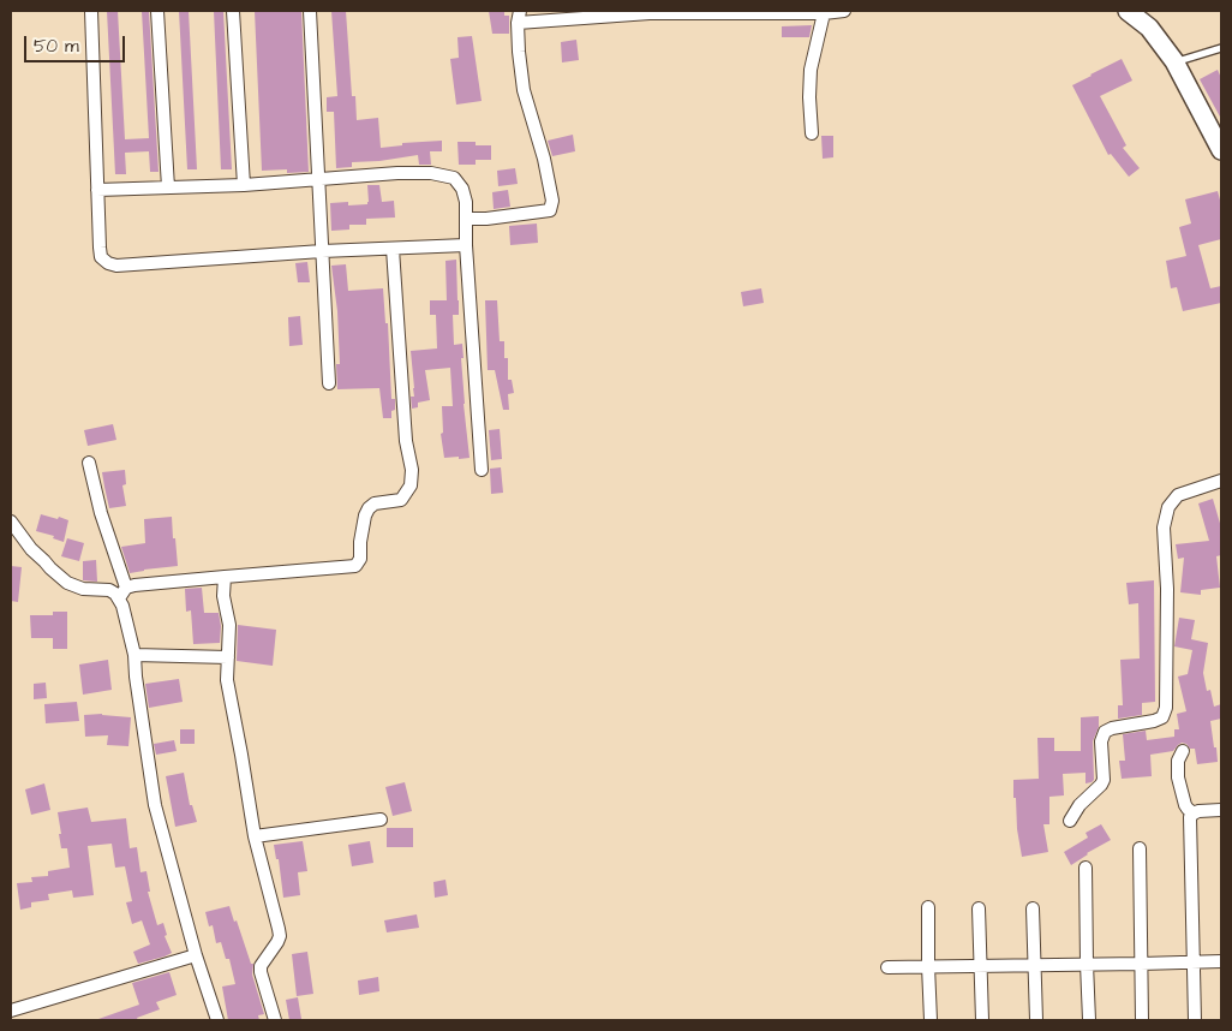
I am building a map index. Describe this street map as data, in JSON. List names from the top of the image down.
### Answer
{
  "scale_bar": "50 m"
}
